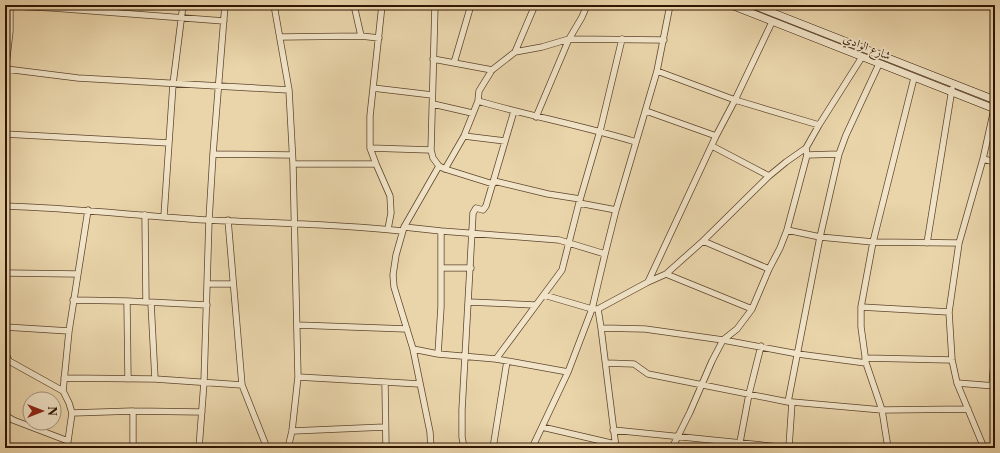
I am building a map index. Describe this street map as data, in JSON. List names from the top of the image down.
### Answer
{
  "streets": {
    "main road": ["شارع الوادي"]
  },
  "north": "right"
}
